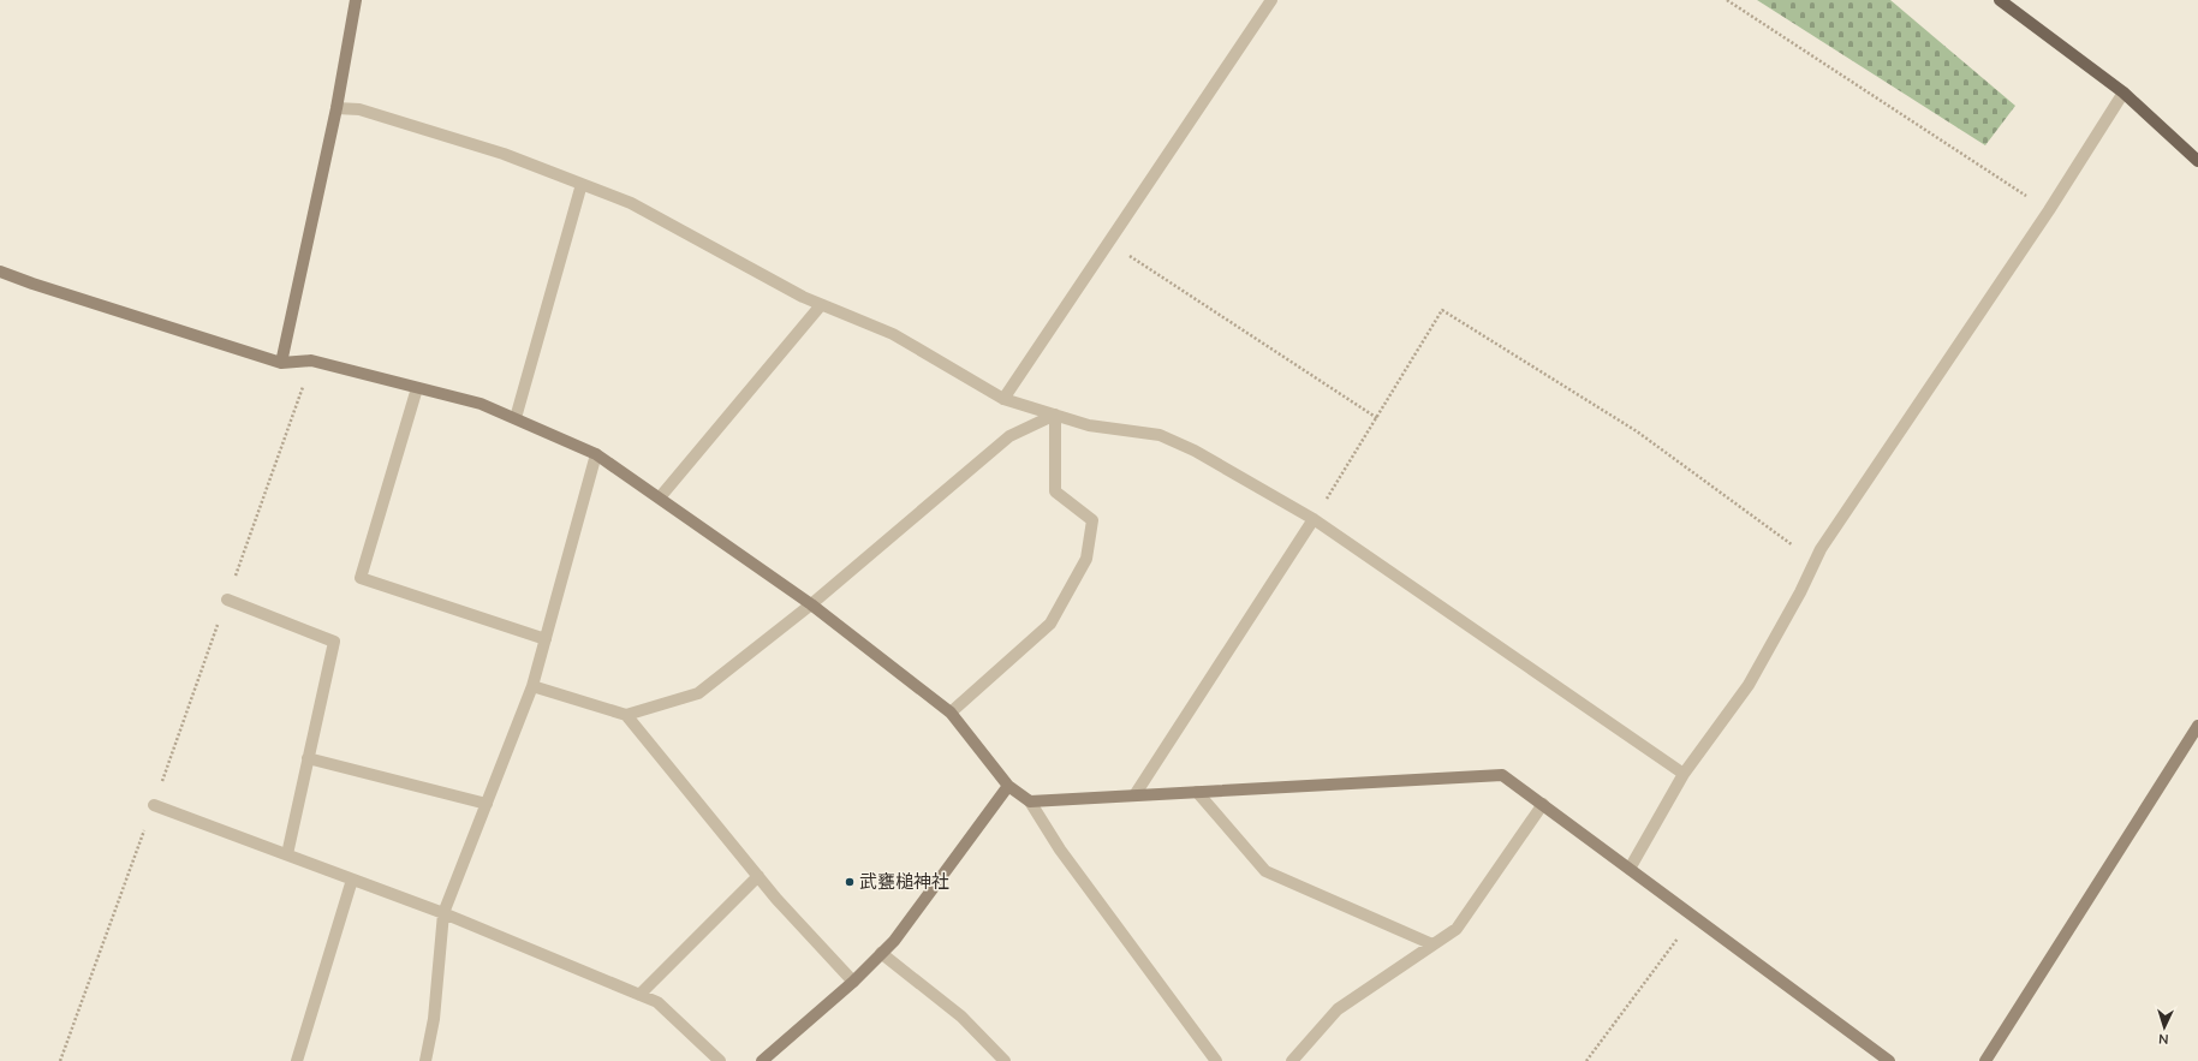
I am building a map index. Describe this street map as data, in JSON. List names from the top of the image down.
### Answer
{
  "places": ["武甕槌神社"],
  "north": "bottom"
}
